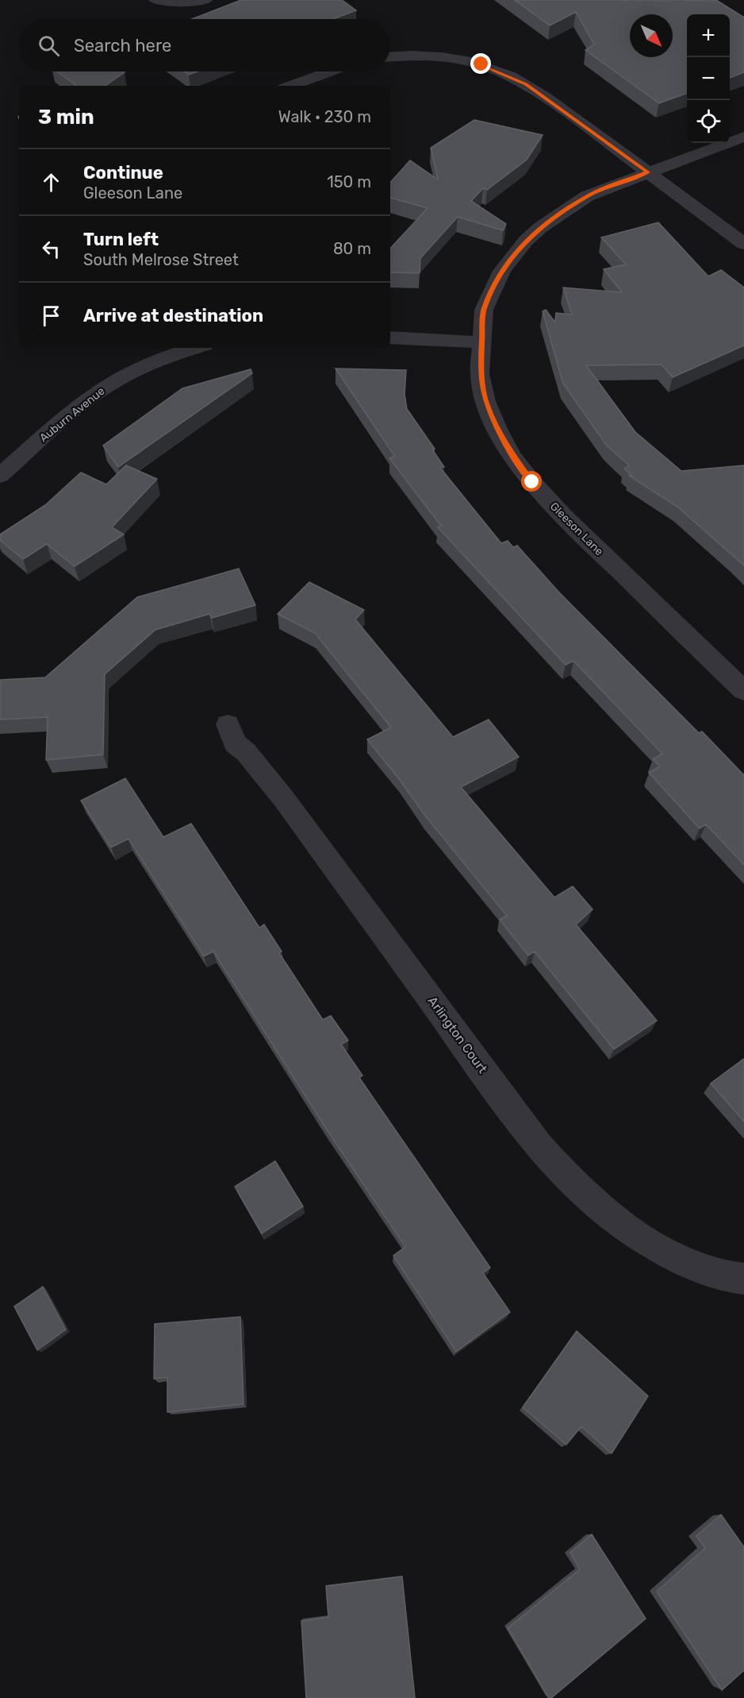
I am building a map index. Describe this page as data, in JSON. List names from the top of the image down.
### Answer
{
  "streets": {
    "street": ["Auburn Avenue", "Gleeson Lane", "Arlington Court"]
  },
  "north": "bottom right",
  "page": {
    "map_buttons": ["+", "−"],
    "search": "Search here",
    "heading": ["3 min", "Walk · 230 m"],
    "list": [
      ["Continue", "Gleeson Lane", "150 m"],
      ["Turn left", "South Melrose Street", "80 m"],
      "Arrive at destination"
    ]
  }
}
